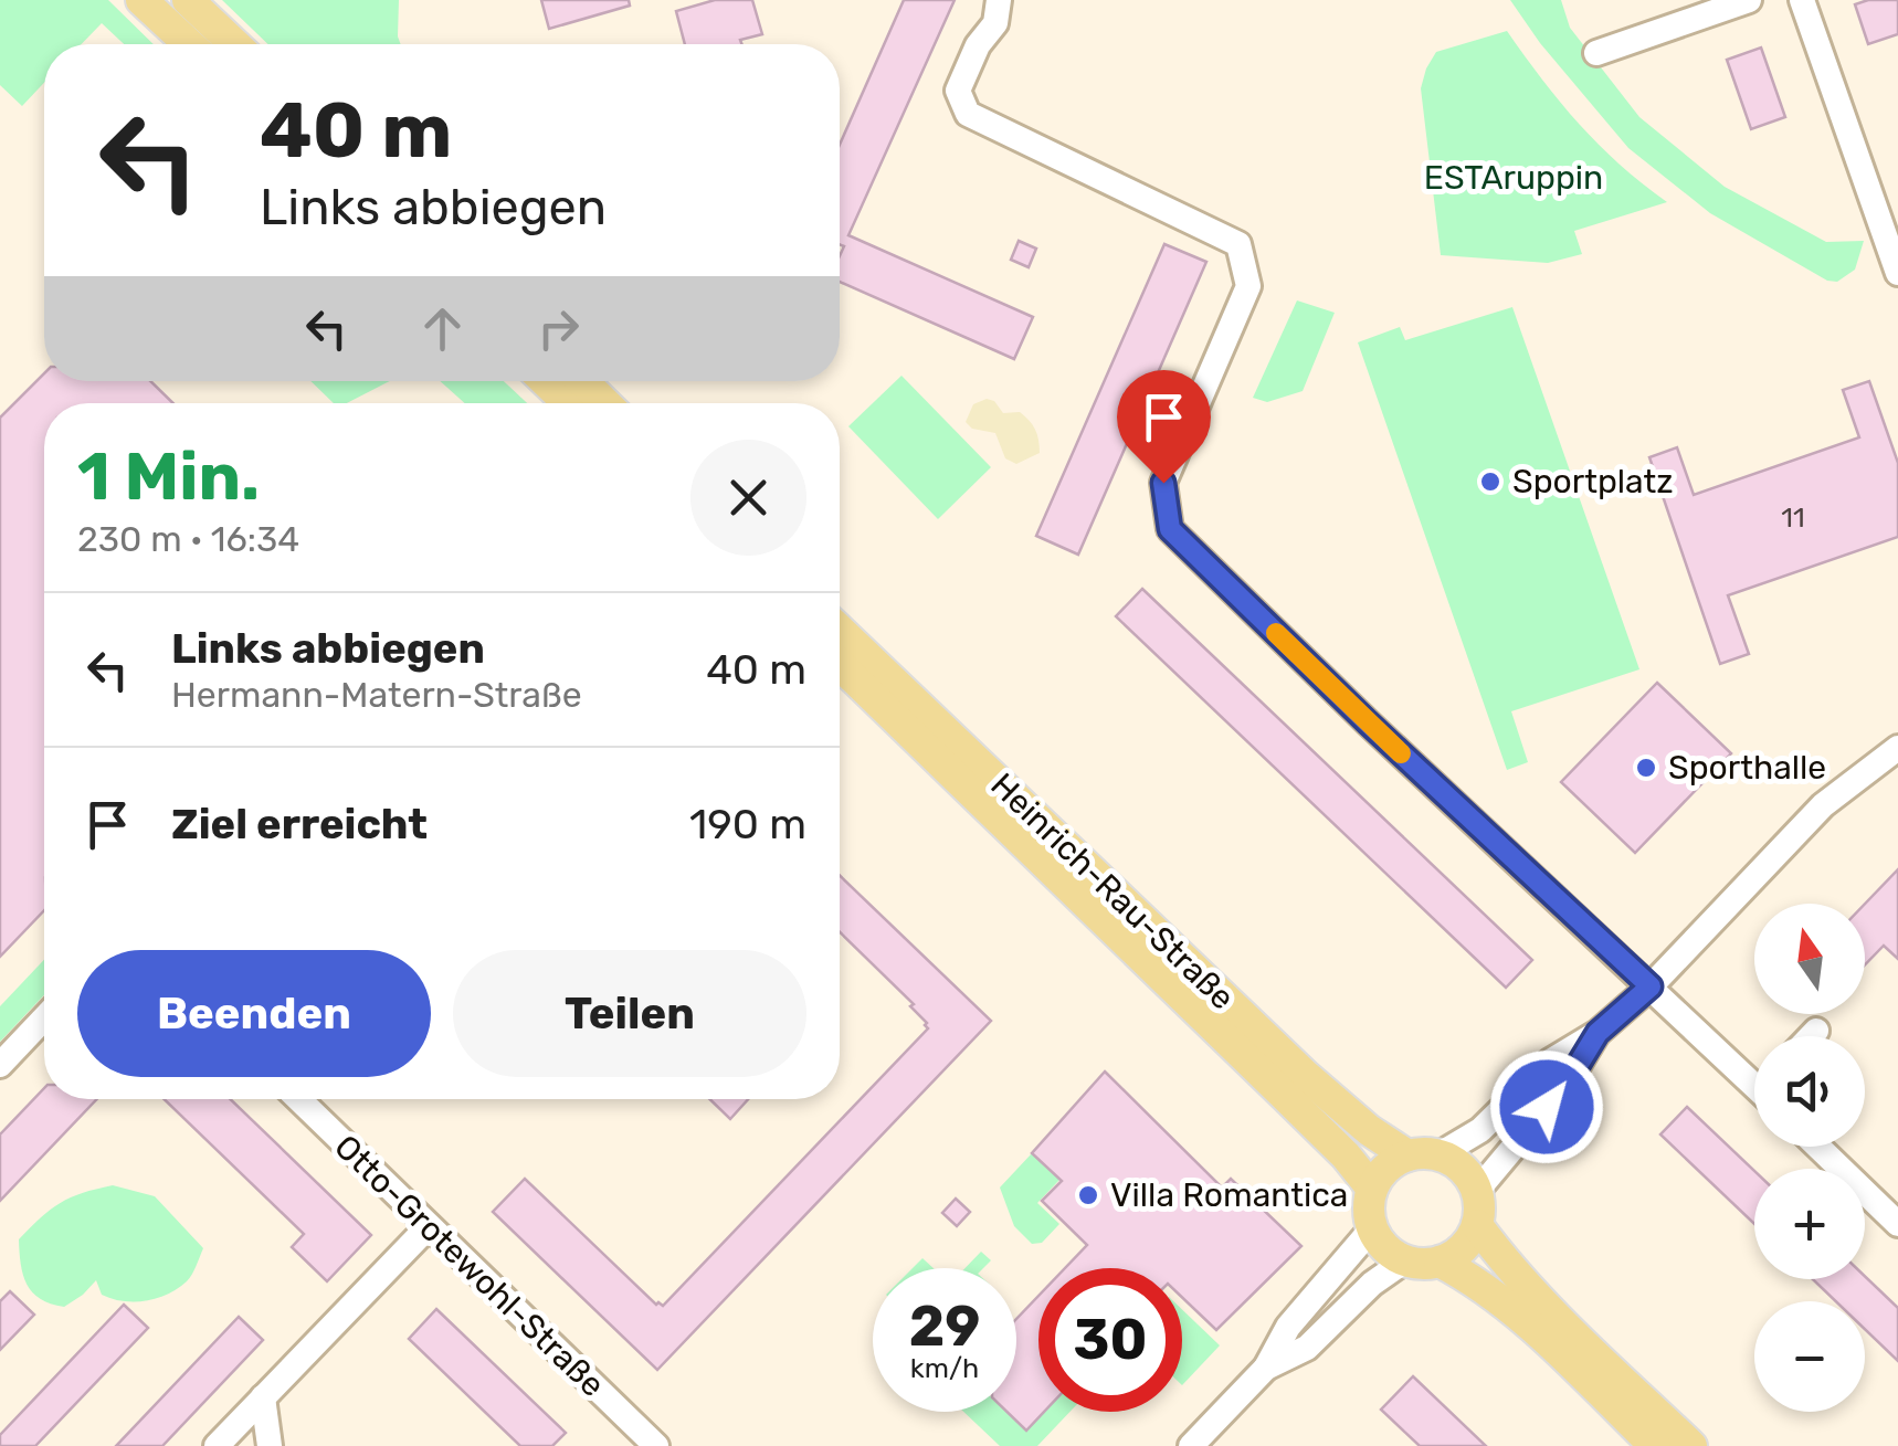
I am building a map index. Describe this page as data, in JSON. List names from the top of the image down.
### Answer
{
  "streets": {
    "main road": ["Heinrich-Rau-Straße"],
    "street": ["Otto-Grotewohl-Straße"]
  },
  "parks": ["ESTAruppin"],
  "places": ["Sportplatz", "Sporthalle", "Villa Romantica"],
  "house_numbers": ["11"],
  "north": "top",
  "page": {
    "turn": ["40 m", "Links abbiegen"],
    "heading": ["1 Min.", "230 m · 16:34"],
    "list": [
      {
        "name": "Links abbiegen",
        "note": "Hermann-Matern-Straße",
        "value": "40 m"
      },
      {
        "name": "Ziel erreicht",
        "value": "190 m"
      }
    ],
    "map_buttons": ["+", "−"],
    "buttons": ["Beenden", "Teilen"],
    "speed": "29 km/h",
    "limit": "30"
  }
}
